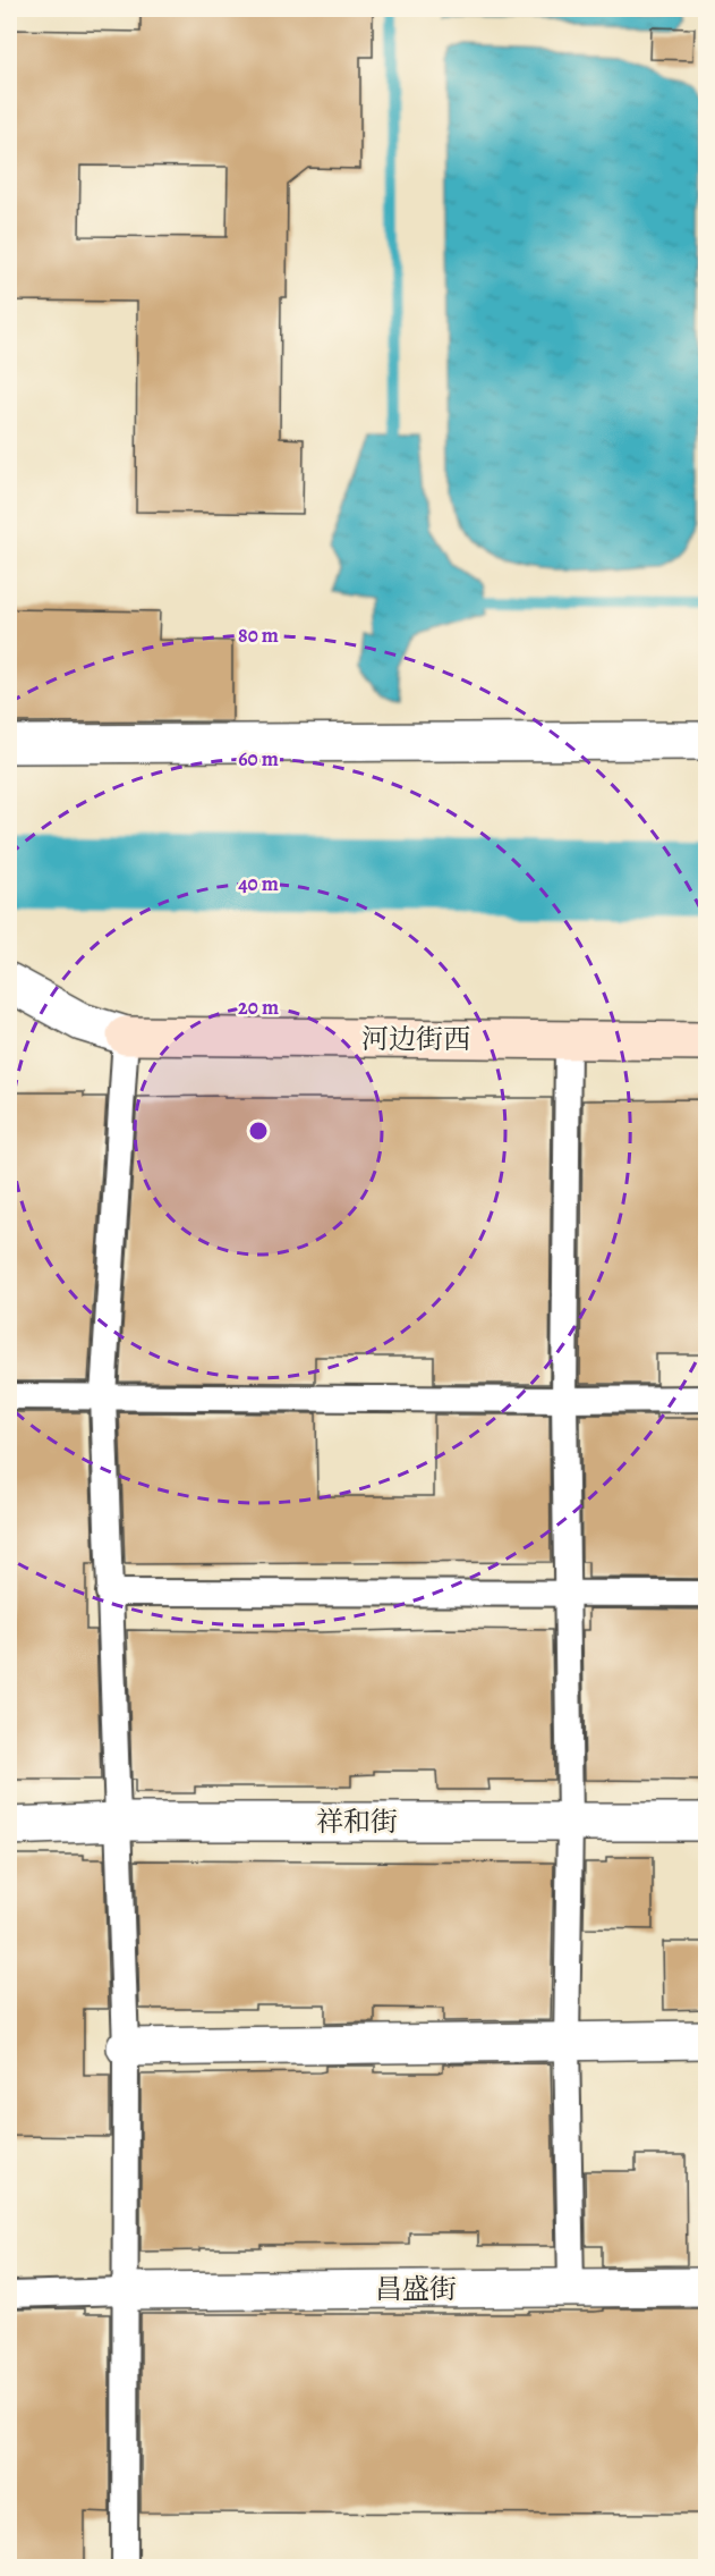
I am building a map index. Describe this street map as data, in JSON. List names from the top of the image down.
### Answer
{
  "streets": {
    "street": ["河边街西", "祥和街", "昌盛街"]
  },
  "rings": [
    "80 m",
    "60 m",
    "40 m",
    "20 m"
  ]
}
